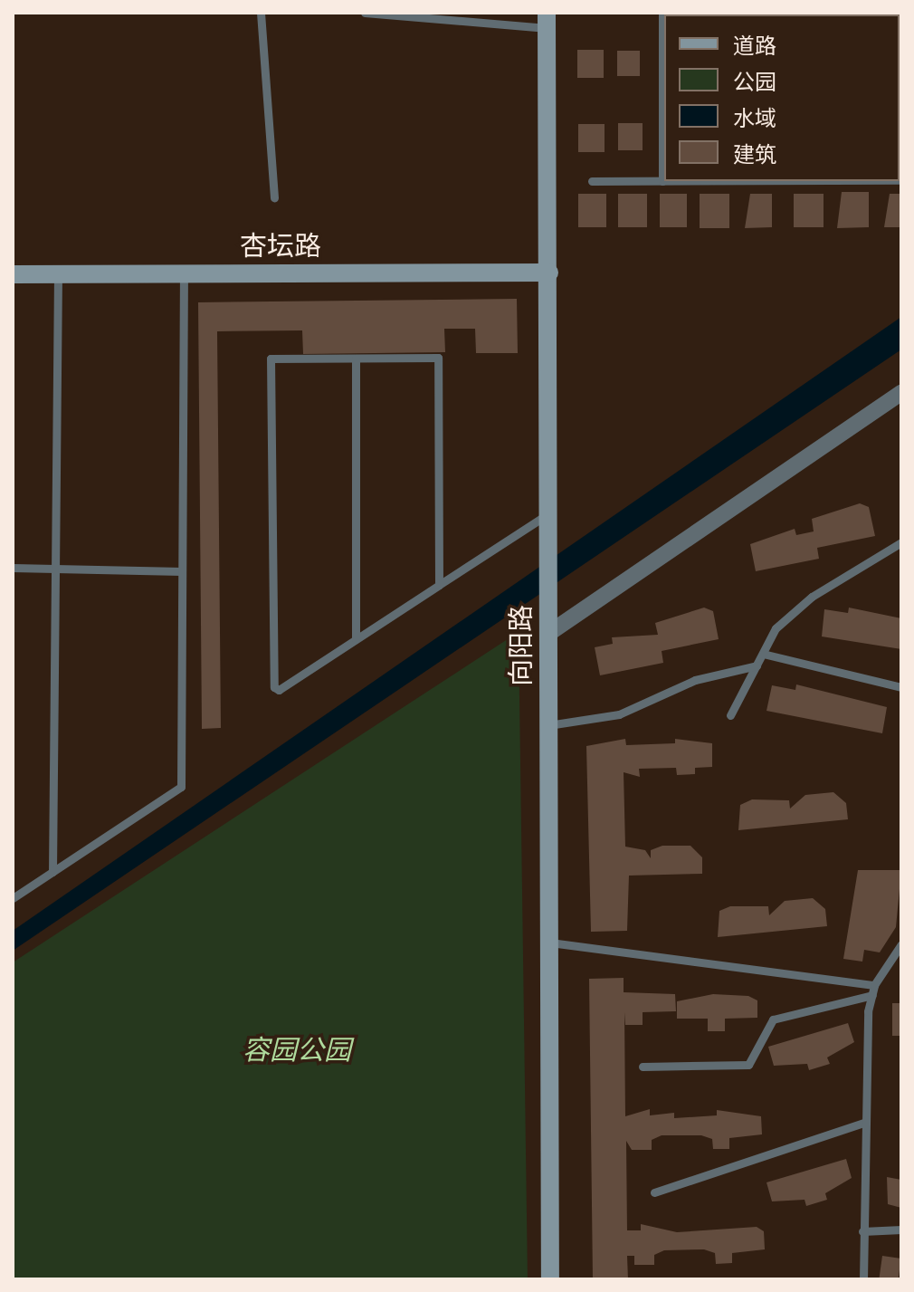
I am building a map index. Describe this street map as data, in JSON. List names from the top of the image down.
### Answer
{
  "streets": {
    "street": ["杏坛路", "向阳路"]
  },
  "crossings": [
    ["杏坛路", "向阳路"]
  ],
  "parks": ["容园公园"],
  "legend": [
    "道路",
    "公园",
    "水域",
    "建筑"
  ]
}
